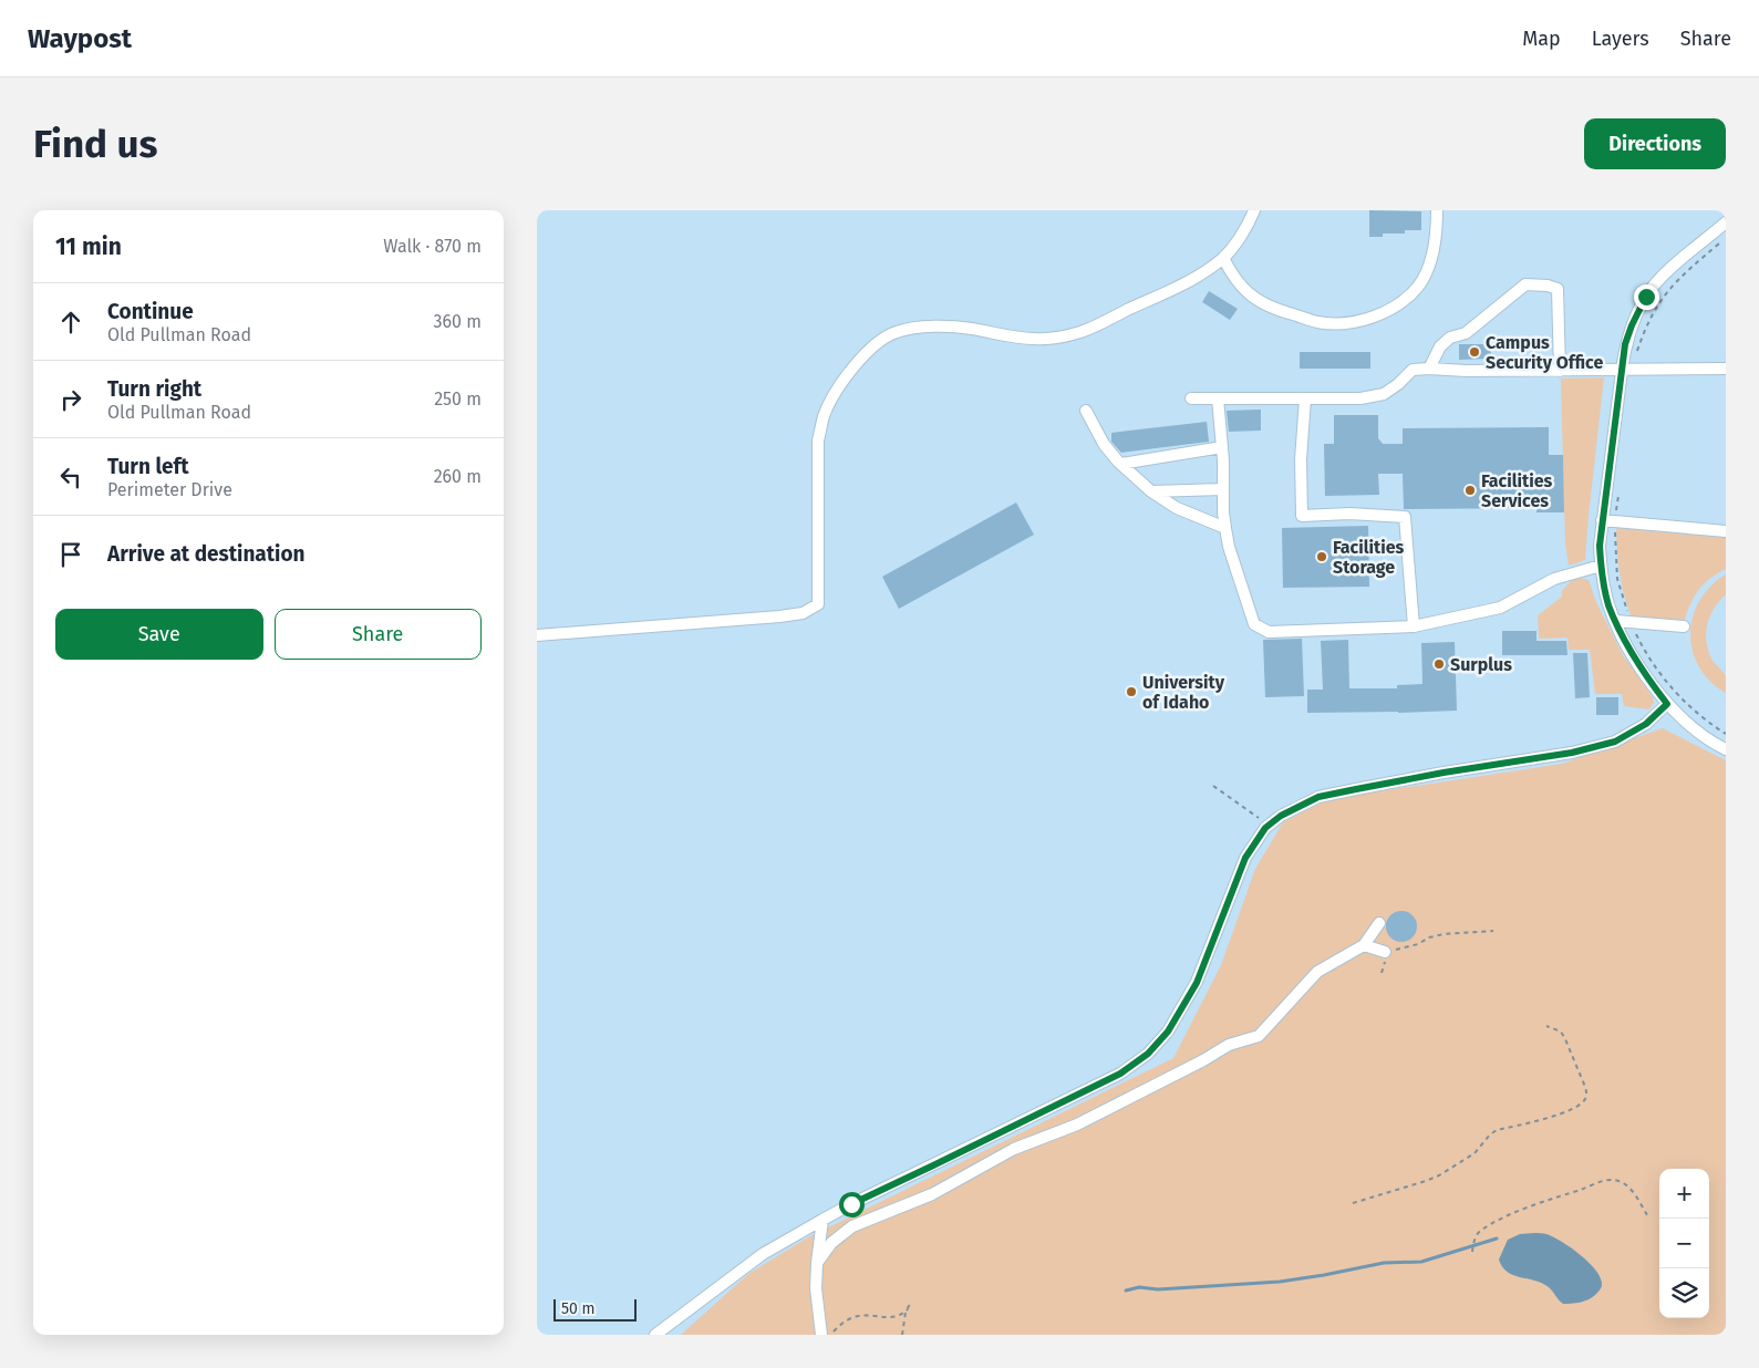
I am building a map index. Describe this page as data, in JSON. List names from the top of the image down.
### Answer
{
  "places": [
    "Campus Security Office",
    "Facilities Services",
    "Facilities Storage",
    "Surplus",
    "University of Idaho"
  ],
  "scale_bar": "50 m",
  "page": {
    "header": "Waypost",
    "nav": ["Map", "Layers", "Share"],
    "buttons": [
      "Directions",
      ["Save", "Share"]
    ],
    "title": "Find us",
    "heading": ["11 min", "Walk · 870 m"],
    "list": [
      ["Continue", "Old Pullman Road", "360 m"],
      ["Turn right", "Old Pullman Road", "250 m"],
      ["Turn left", "Perimeter Drive", "260 m"],
      "Arrive at destination"
    ],
    "map_buttons": ["+", "−"],
    "scale": "50 m"
  }
}
